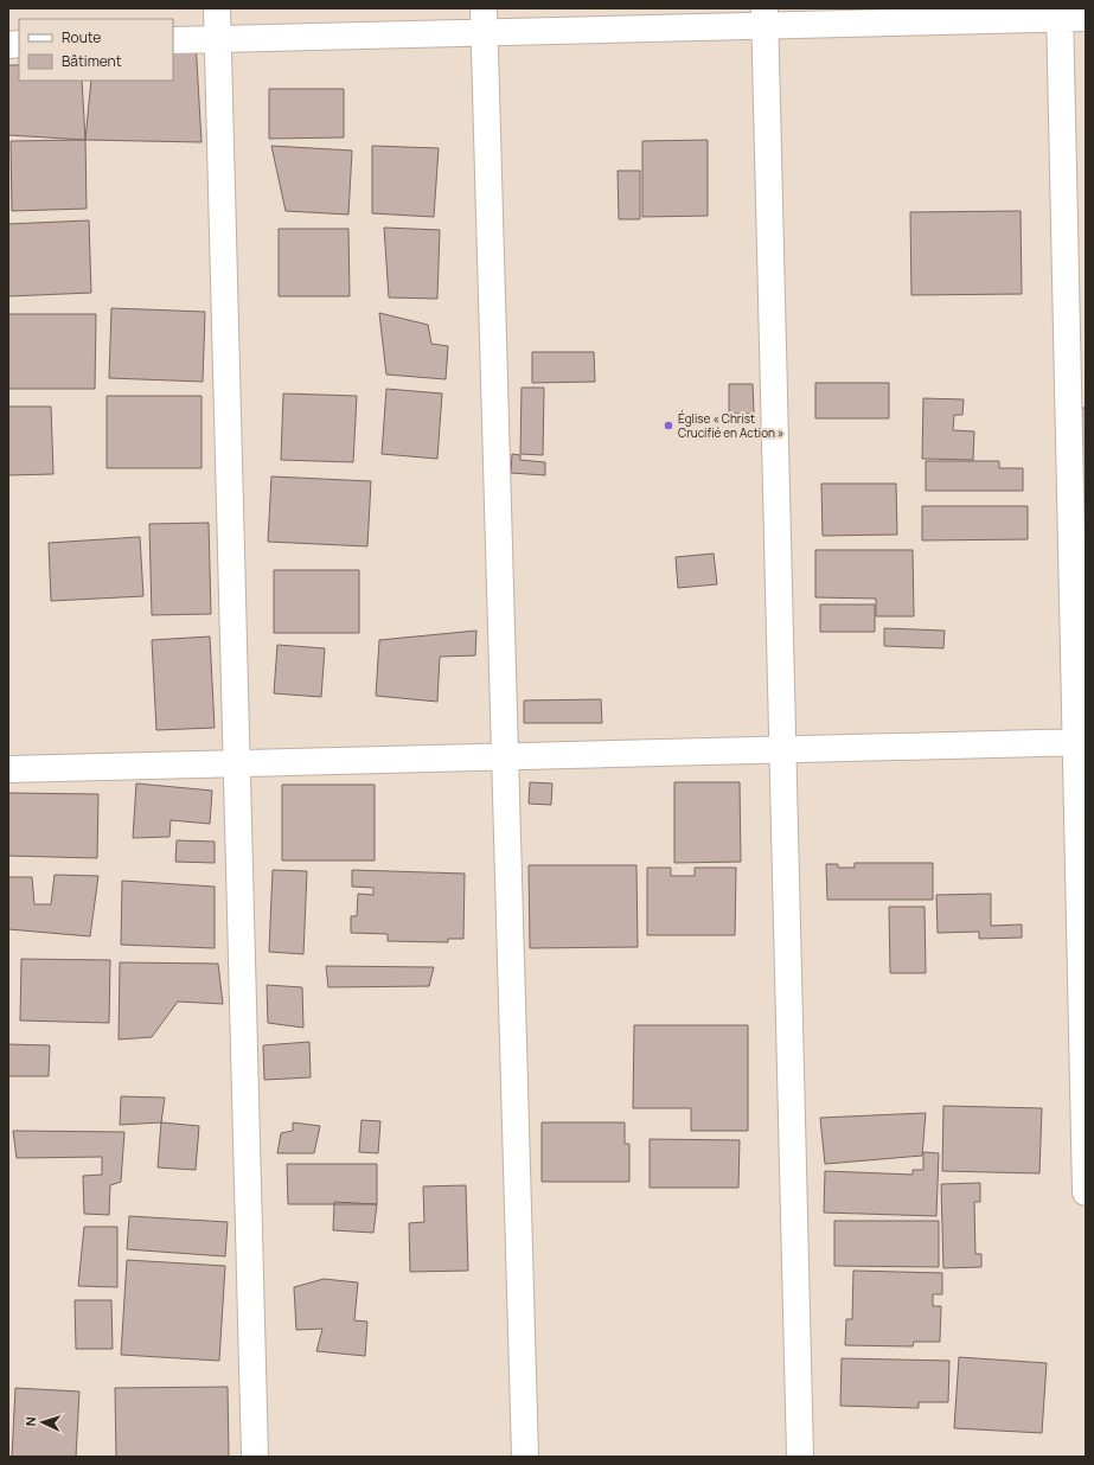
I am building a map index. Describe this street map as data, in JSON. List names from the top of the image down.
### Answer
{
  "places": ["Église « Christ Crucifié en Action »"],
  "legend": ["Route", "Bâtiment"],
  "north": "left"
}
